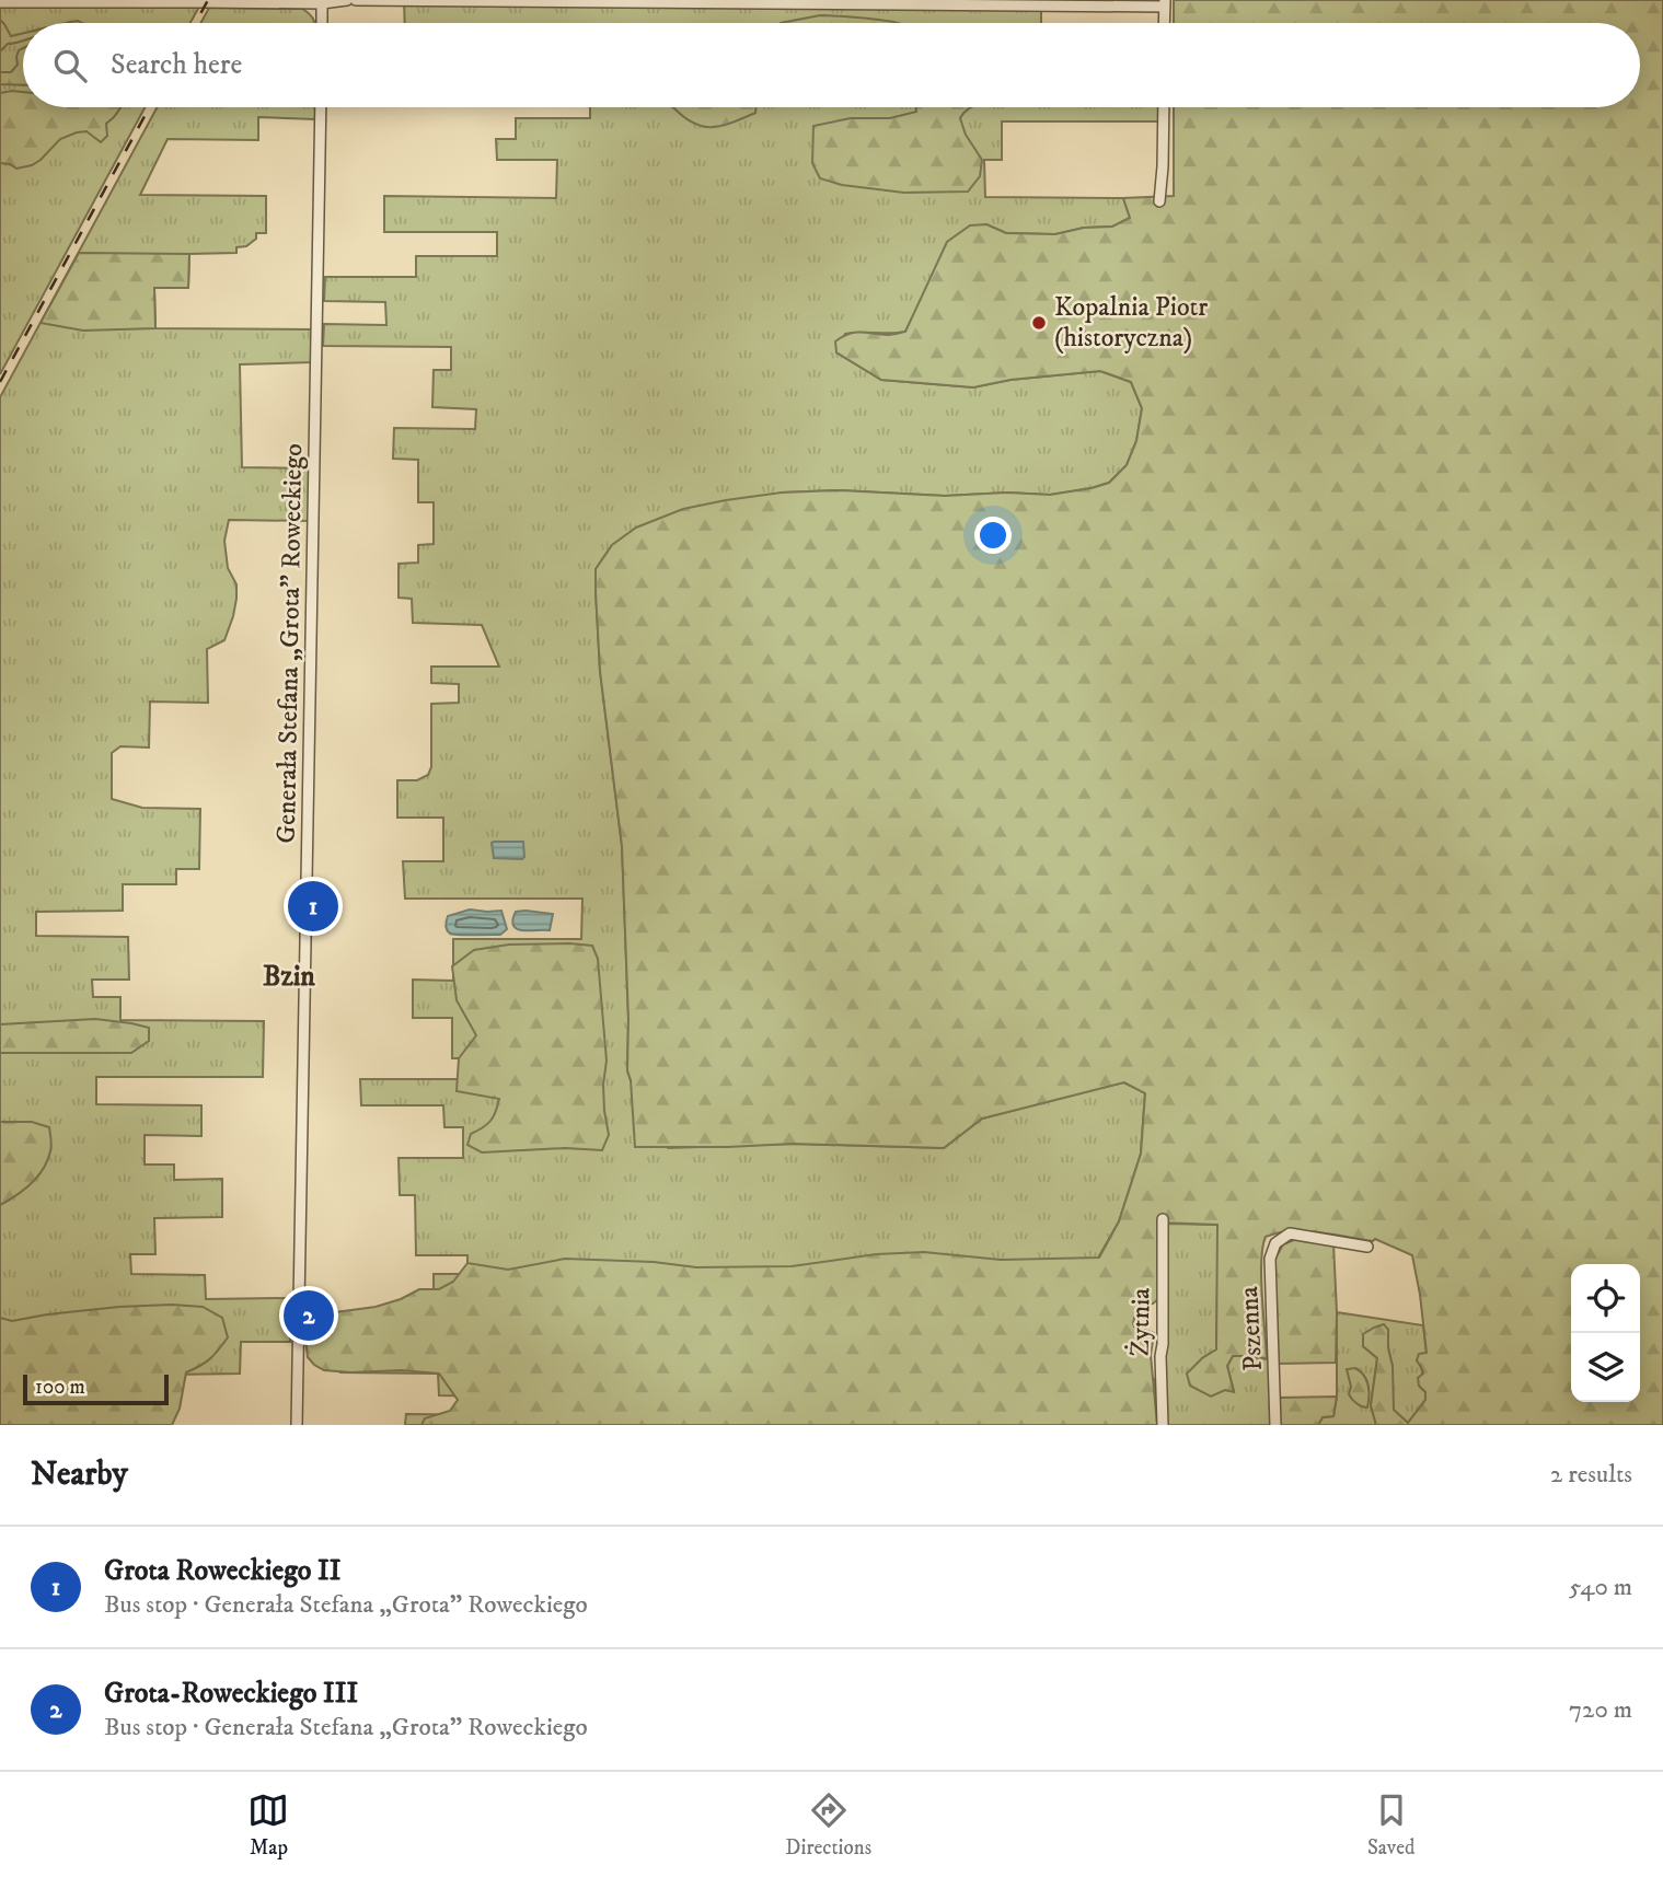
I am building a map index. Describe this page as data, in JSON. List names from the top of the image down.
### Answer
{
  "streets": {
    "street": ["Generała Stefana „Grota” Roweckiego", "Żytnia", "Pszenna"]
  },
  "districts": ["Bzin"],
  "places": ["Kopalnia Piotr (historyczna)"],
  "scale_bar": "100 m",
  "page": {
    "search": "Search here",
    "pins": ["1", "2"],
    "scale": "100 m",
    "heading": ["Nearby", "2 results"],
    "list": [
      {
        "mark": "1",
        "name": "Grota Roweckiego II",
        "note": "Bus stop · Generała Stefana „Grota” Roweckiego",
        "value": "540 m"
      },
      {
        "mark": "2",
        "name": "Grota-Roweckiego III",
        "note": "Bus stop · Generała Stefana „Grota” Roweckiego",
        "value": "720 m"
      }
    ],
    "nav": ["Map", "Directions", "Saved"]
  }
}
